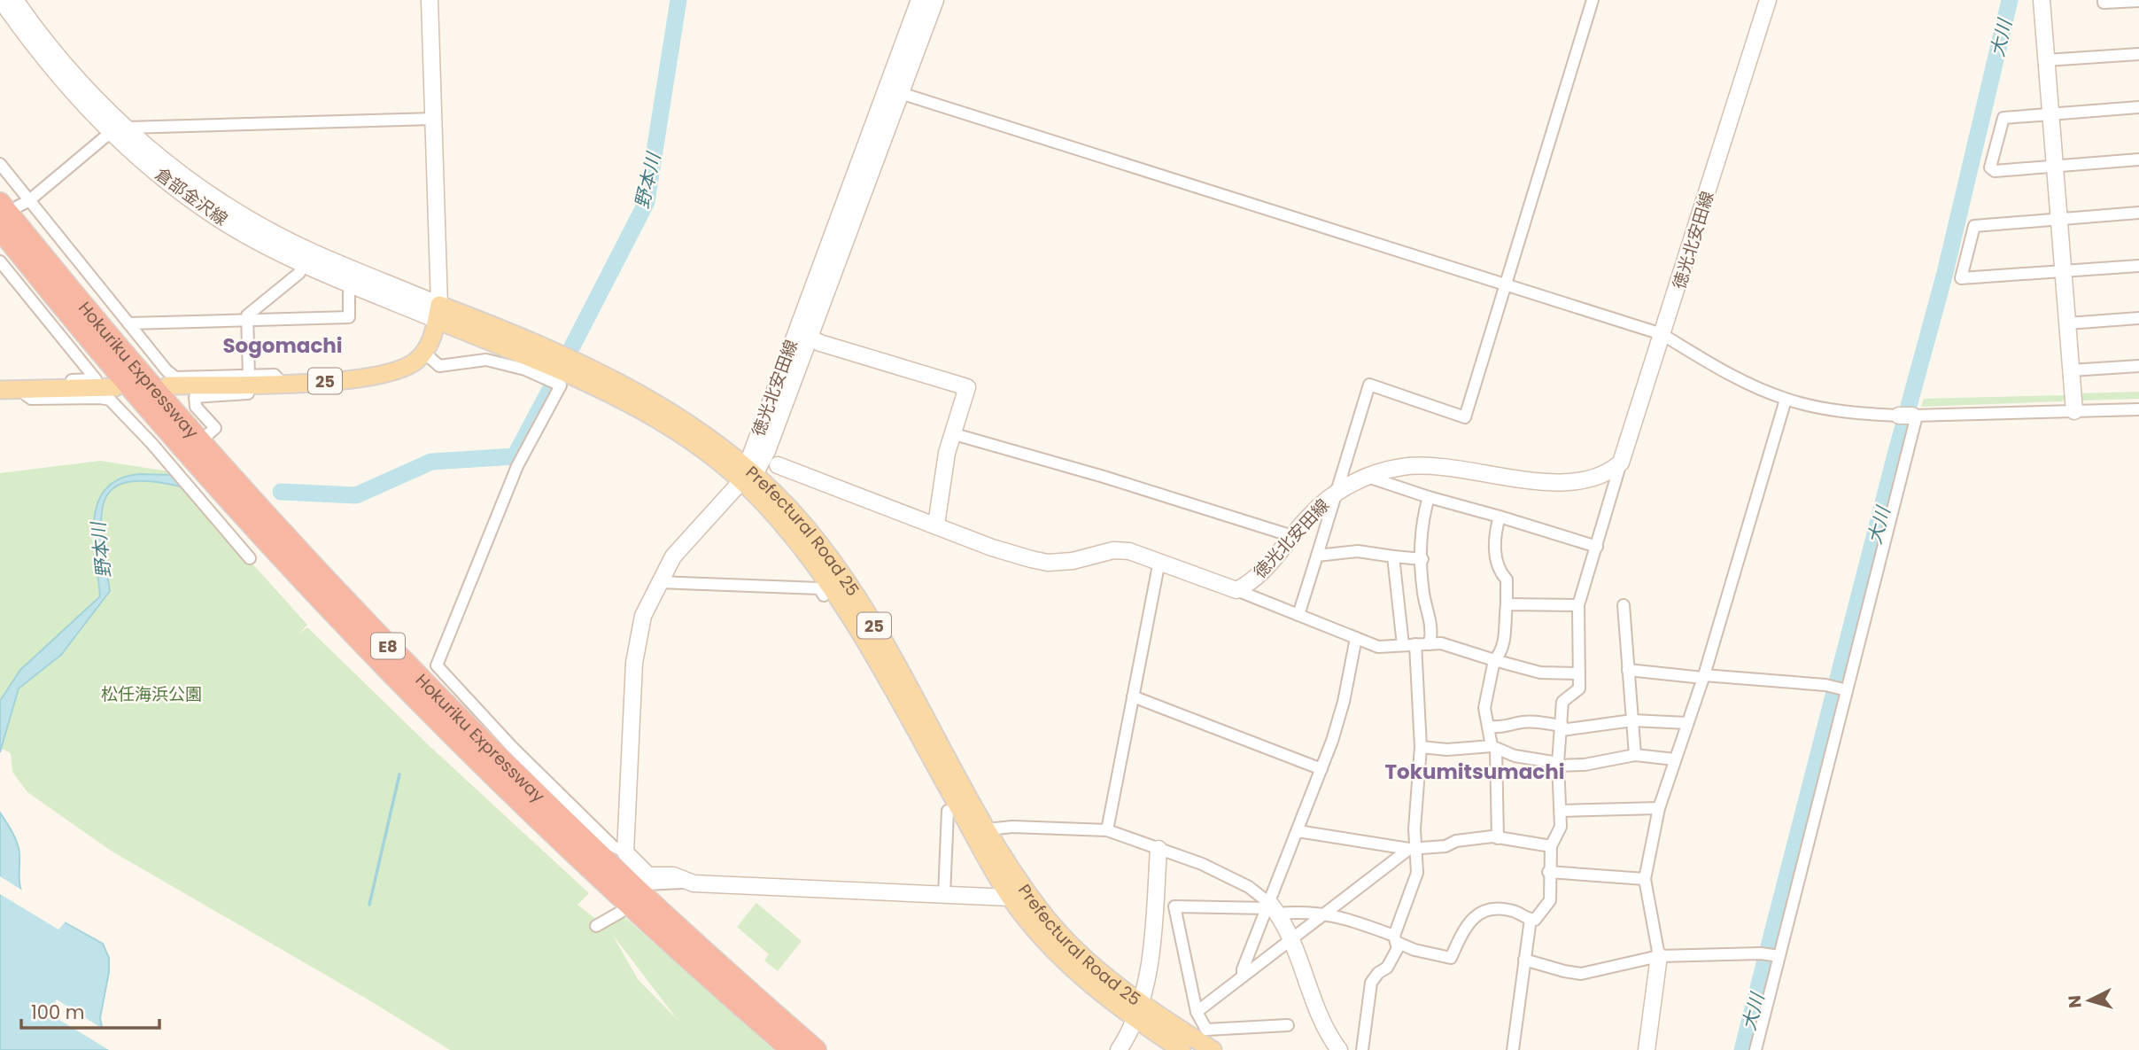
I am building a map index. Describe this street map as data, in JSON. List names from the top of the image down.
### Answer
{
  "streets": {
    "highway": ["Hokuriku Expressway", "E8"],
    "main road": [
      "倉部金沢線",
      "徳光北安田線",
      "25",
      "Prefectural Road 25"
    ]
  },
  "crossings": [
    ["倉部金沢線", "Prefectural Road 25"],
    ["徳光北安田線", "Prefectural Road 25"]
  ],
  "districts": ["Sogomachi", "Tokumitsumachi"],
  "water": ["大川", "野本川"],
  "parks": ["松任海浜公園"],
  "scale_bar": "100 m",
  "north": "left"
}
